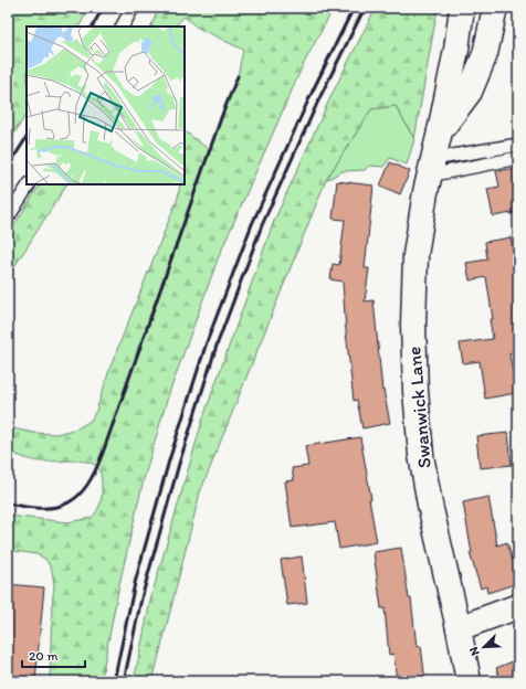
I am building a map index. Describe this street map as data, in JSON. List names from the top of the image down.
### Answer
{
  "streets": {
    "street": ["Swanwick Lane"]
  },
  "scale_bar": "20 m",
  "north": "bottom left"
}
